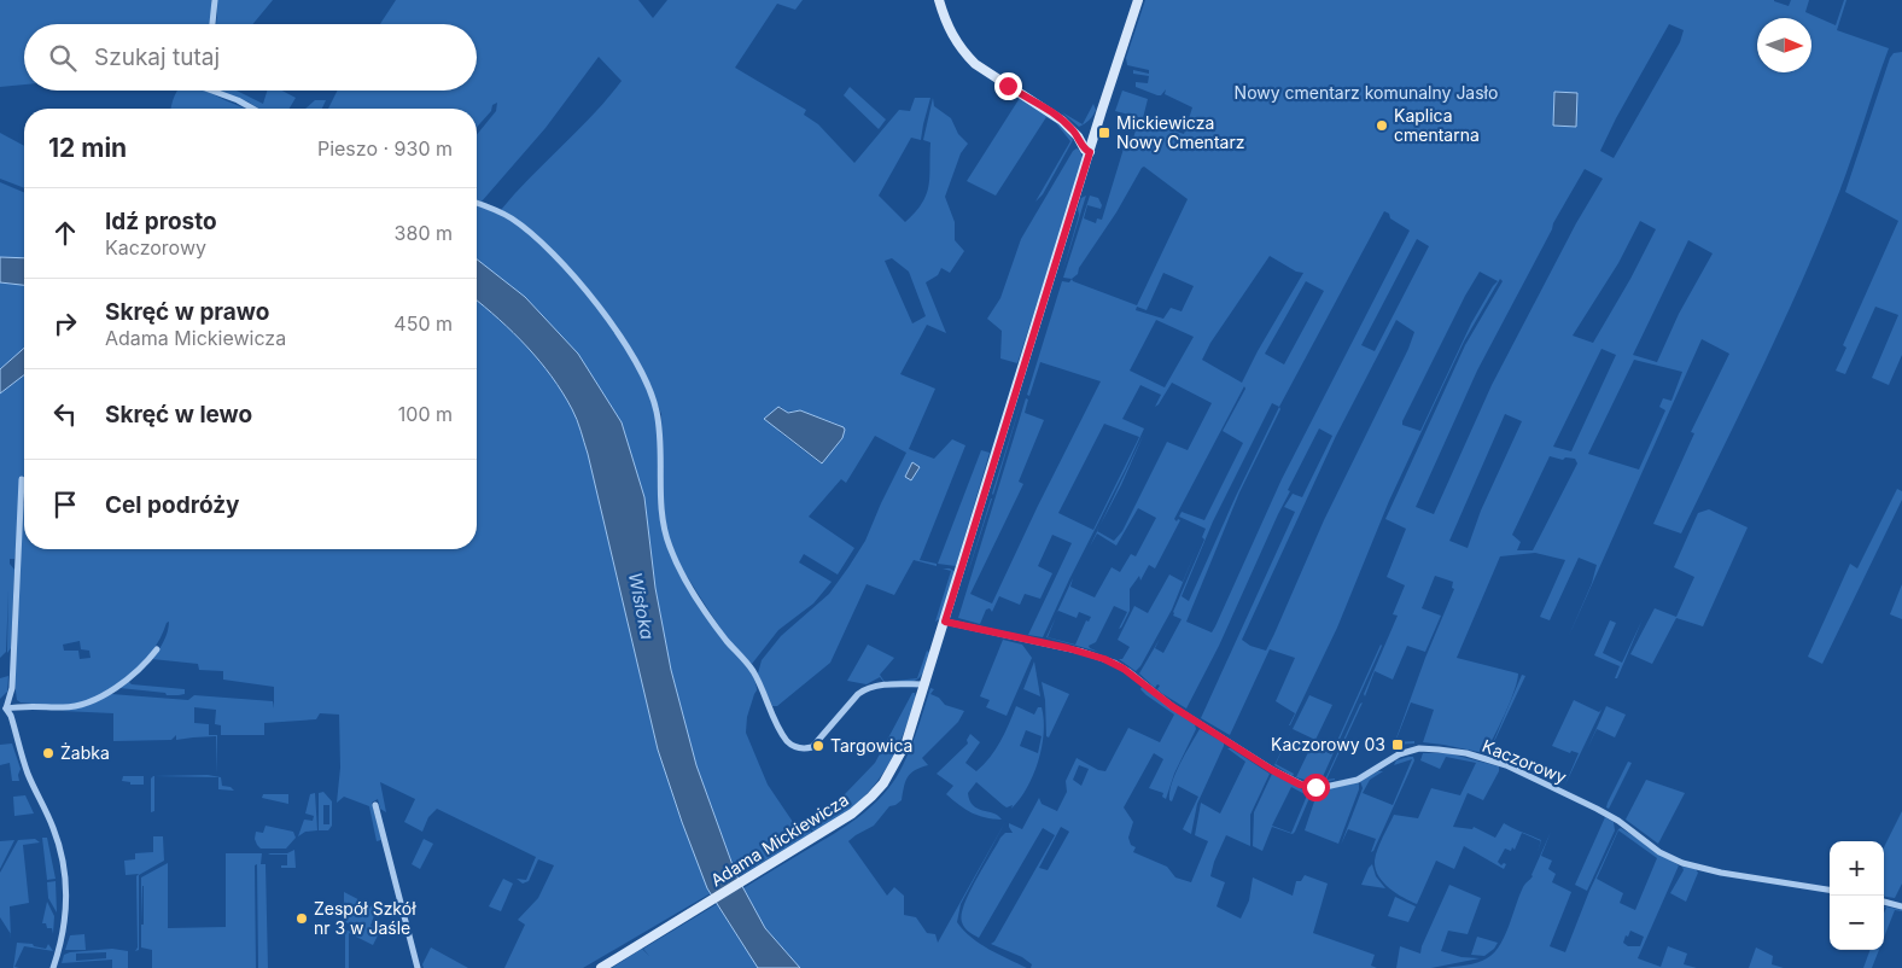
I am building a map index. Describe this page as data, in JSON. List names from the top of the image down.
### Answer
{
  "streets": {
    "street": ["Kaczorowy", "Adama Mickiewicza"]
  },
  "crossings": [
    ["Kaczorowy", "Adama Mickiewicza"]
  ],
  "water": ["Wisłoka"],
  "parks": ["Nowy cmentarz komunalny Jasło"],
  "places": {
    "other": [
      "Kaplica cmentarna",
      "Targowica",
      "Żabka",
      "Zespół Szkół nr 3 w Jaśle"
    ],
    "transit": ["Mickiewicza Nowy Cmentarz", "Kaczorowy 03"]
  },
  "north": "right",
  "page": {
    "search": "Szukaj tutaj",
    "heading": ["12 min", "Pieszo · 930 m"],
    "list": [
      ["Idź prosto", "Kaczorowy", "380 m"],
      ["Skręć w prawo", "Adama Mickiewicza", "450 m"],
      ["Skręć w lewo", "100 m"],
      "Cel podróży"
    ],
    "map_buttons": ["+", "−"]
  }
}
